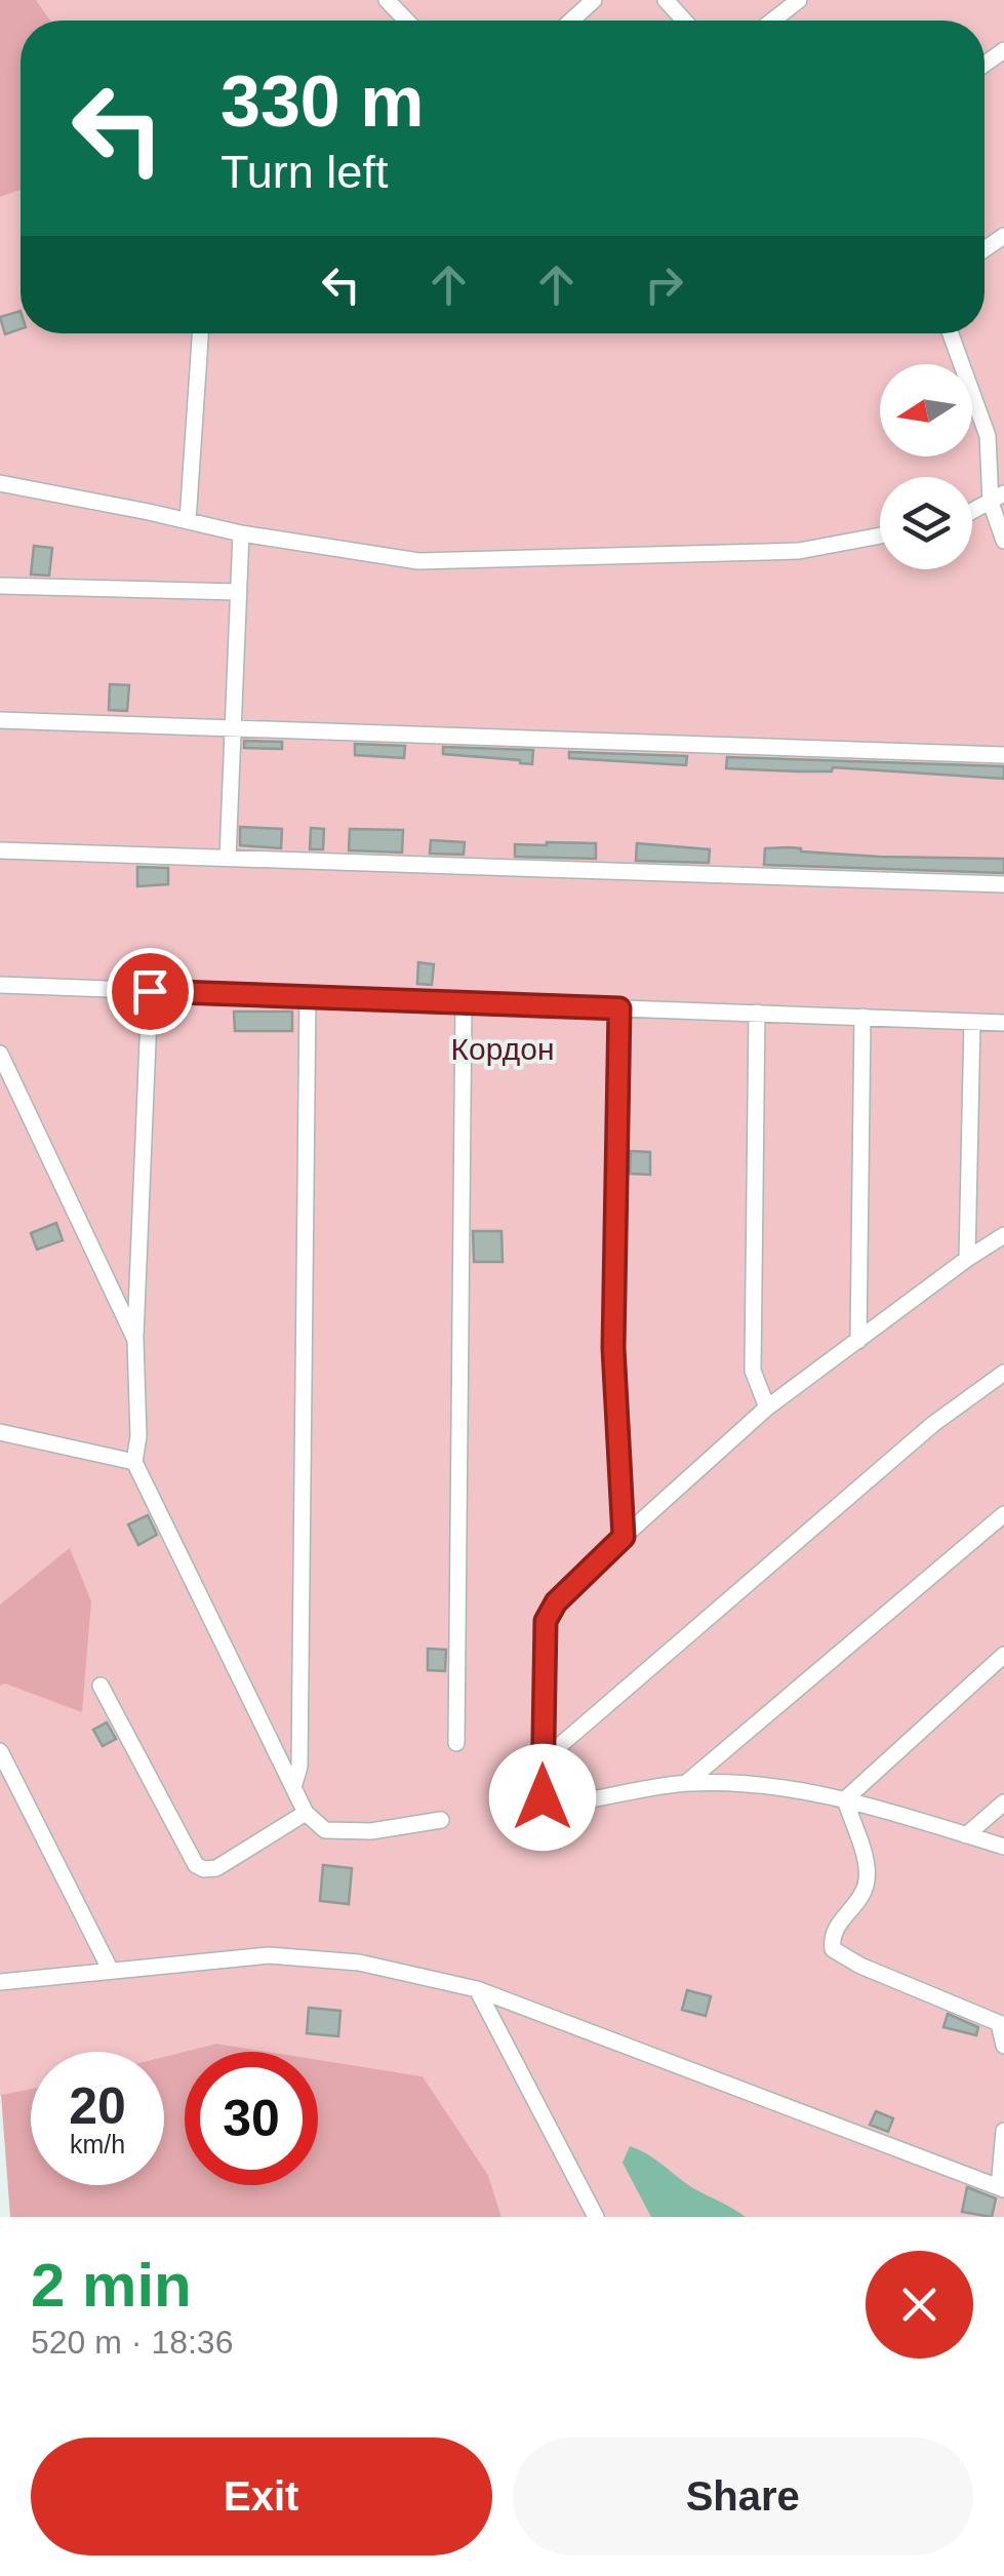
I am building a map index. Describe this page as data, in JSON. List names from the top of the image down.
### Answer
{
  "parks": ["Кордон"],
  "north": "left",
  "page": {
    "turn": ["330 m", "Turn left"],
    "speed": "20 km/h",
    "limit": "30",
    "heading": ["2 min", "520 m · 18:36"],
    "buttons": ["Exit", "Share"]
  }
}
